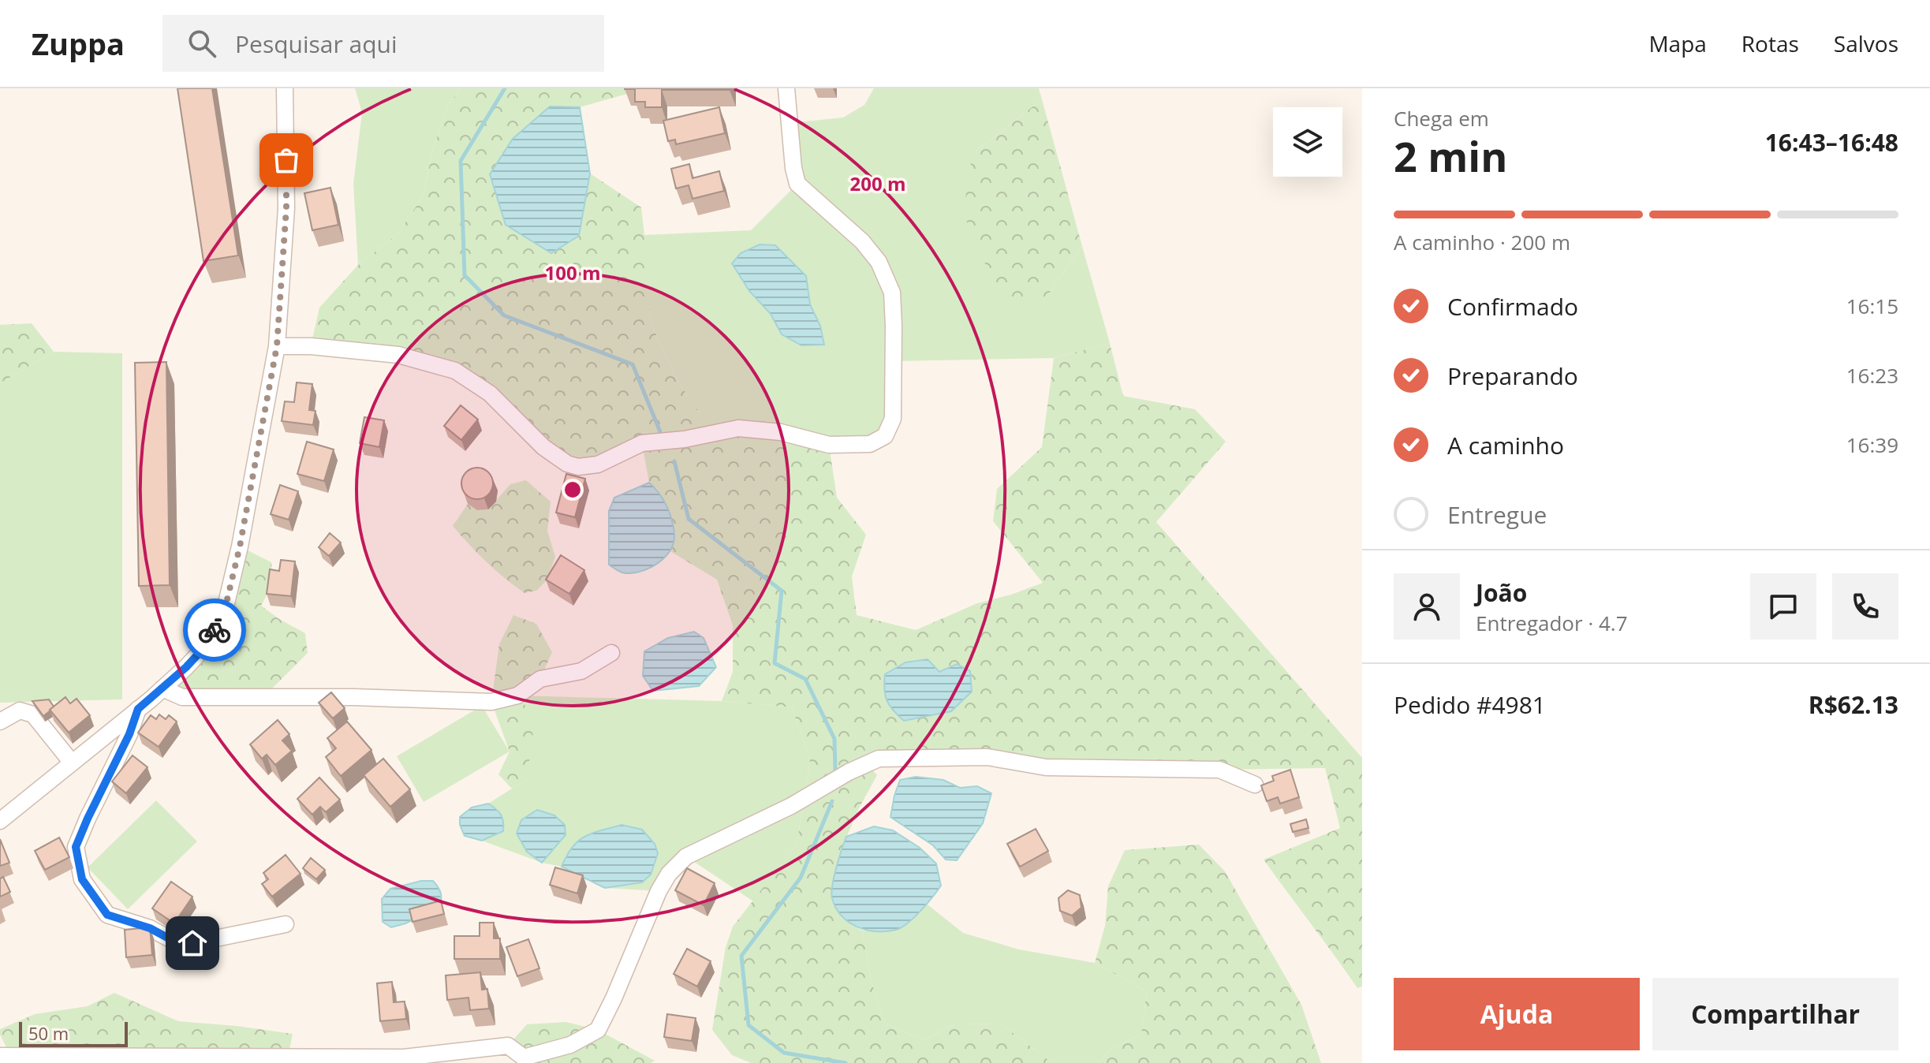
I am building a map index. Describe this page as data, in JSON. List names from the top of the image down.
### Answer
{
  "scale_bar": "50 m",
  "page": {
    "header": "Zuppa",
    "search": "Pesquisar aqui",
    "nav": ["Mapa", "Rotas", "Salvos"],
    "heading": ["2 min", "Chega em", "16:43–16:48"],
    "panel": [
      "João",
      "Entregador · 4.7",
      "Pedido #4981",
      "R$62.13"
    ],
    "bar": "A caminho · 200 m",
    "list": [
      ["Confirmado", "16:15"],
      ["Preparando", "16:23"],
      ["A caminho", "16:39"],
      "Entregue"
    ],
    "buttons": ["Ajuda", "Compartilhar"],
    "scale": "50 m"
  },
  "rings": ["200 m", "100 m"]
}
